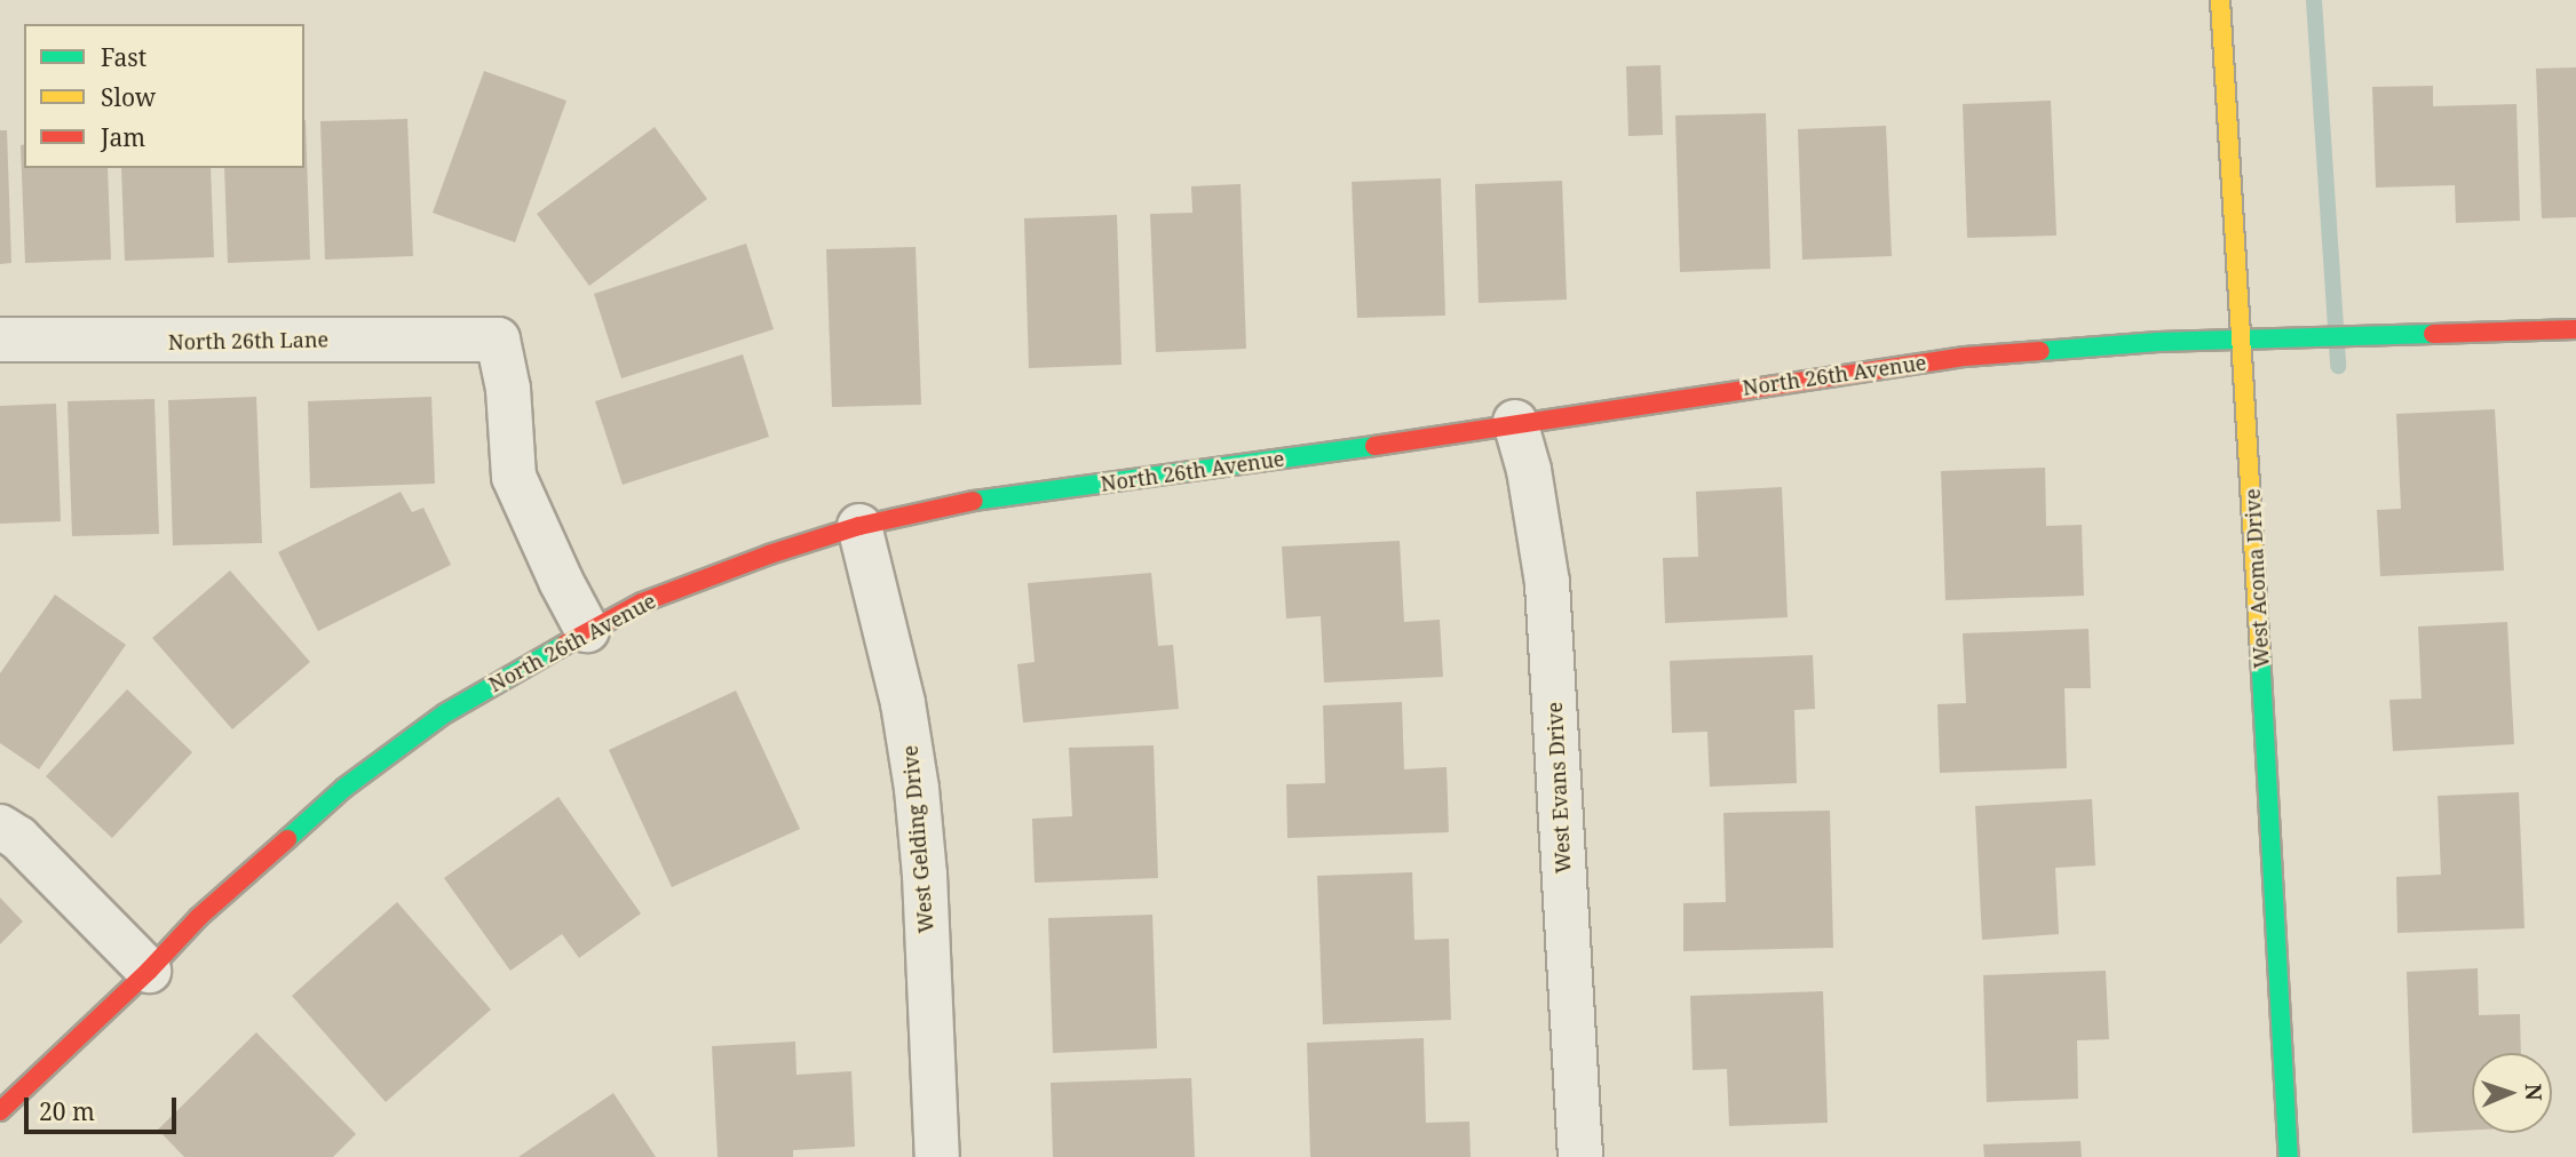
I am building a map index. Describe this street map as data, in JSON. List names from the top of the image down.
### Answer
{
  "streets": {
    "street": [
      "North 26th Lane",
      "North 26th Avenue",
      "West Acoma Drive",
      "West Evans Drive",
      "West Gelding Drive"
    ]
  },
  "crossings": [
    ["North 26th Lane", "North 26th Avenue"],
    ["North 26th Avenue", "West Acoma Drive"],
    ["North 26th Avenue", "West Evans Drive"],
    ["North 26th Avenue", "West Gelding Drive"]
  ],
  "legend": ["Fast", "Slow", "Jam"],
  "scale_bar": "20 m",
  "north": "right"
}
